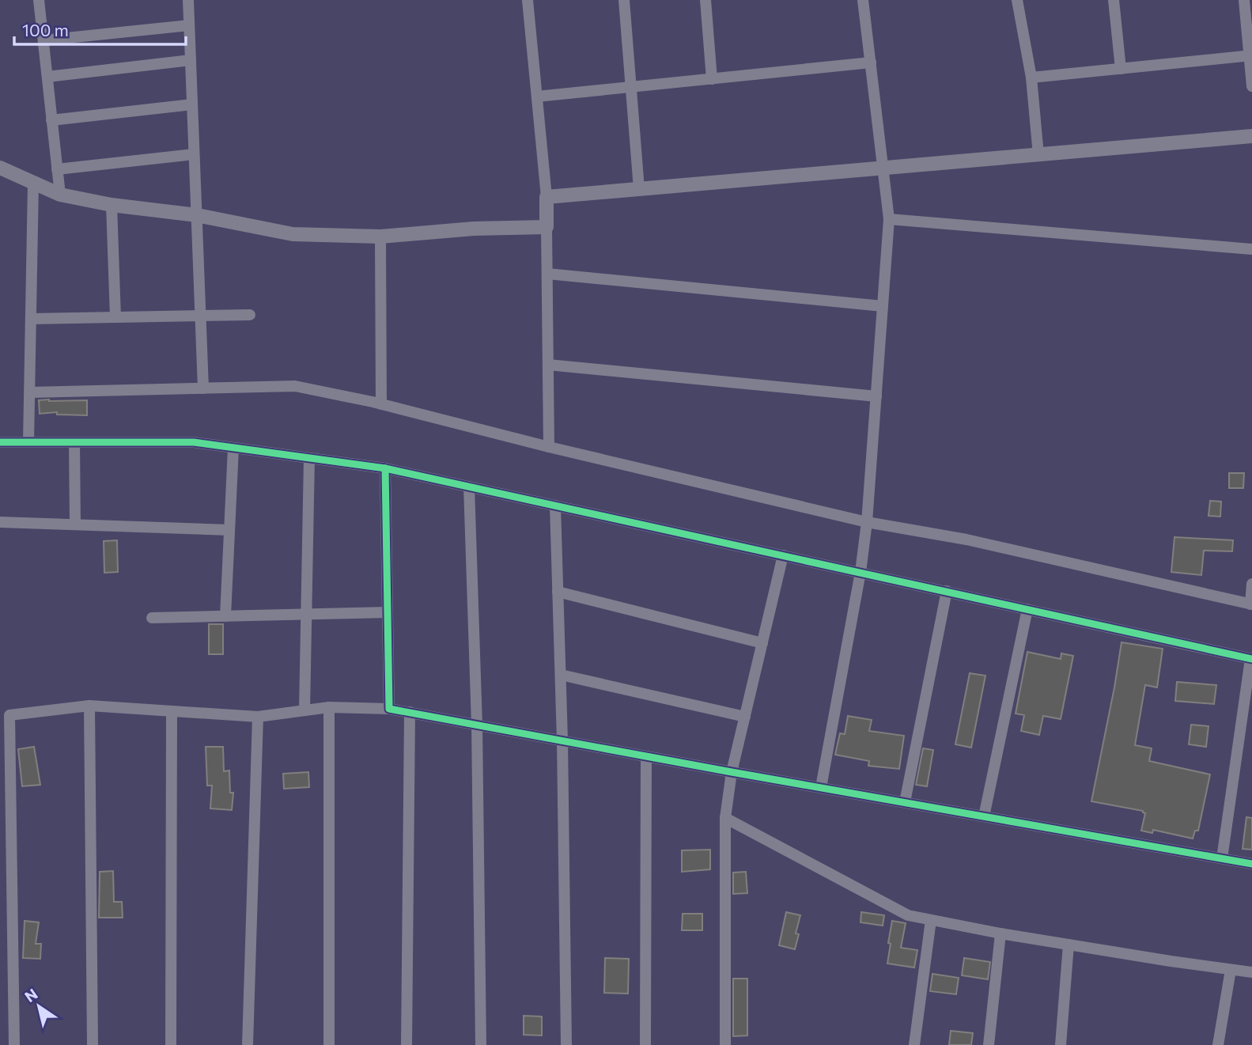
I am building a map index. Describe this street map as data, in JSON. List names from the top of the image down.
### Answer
{
  "scale_bar": "100 m",
  "north": "top left"
}
